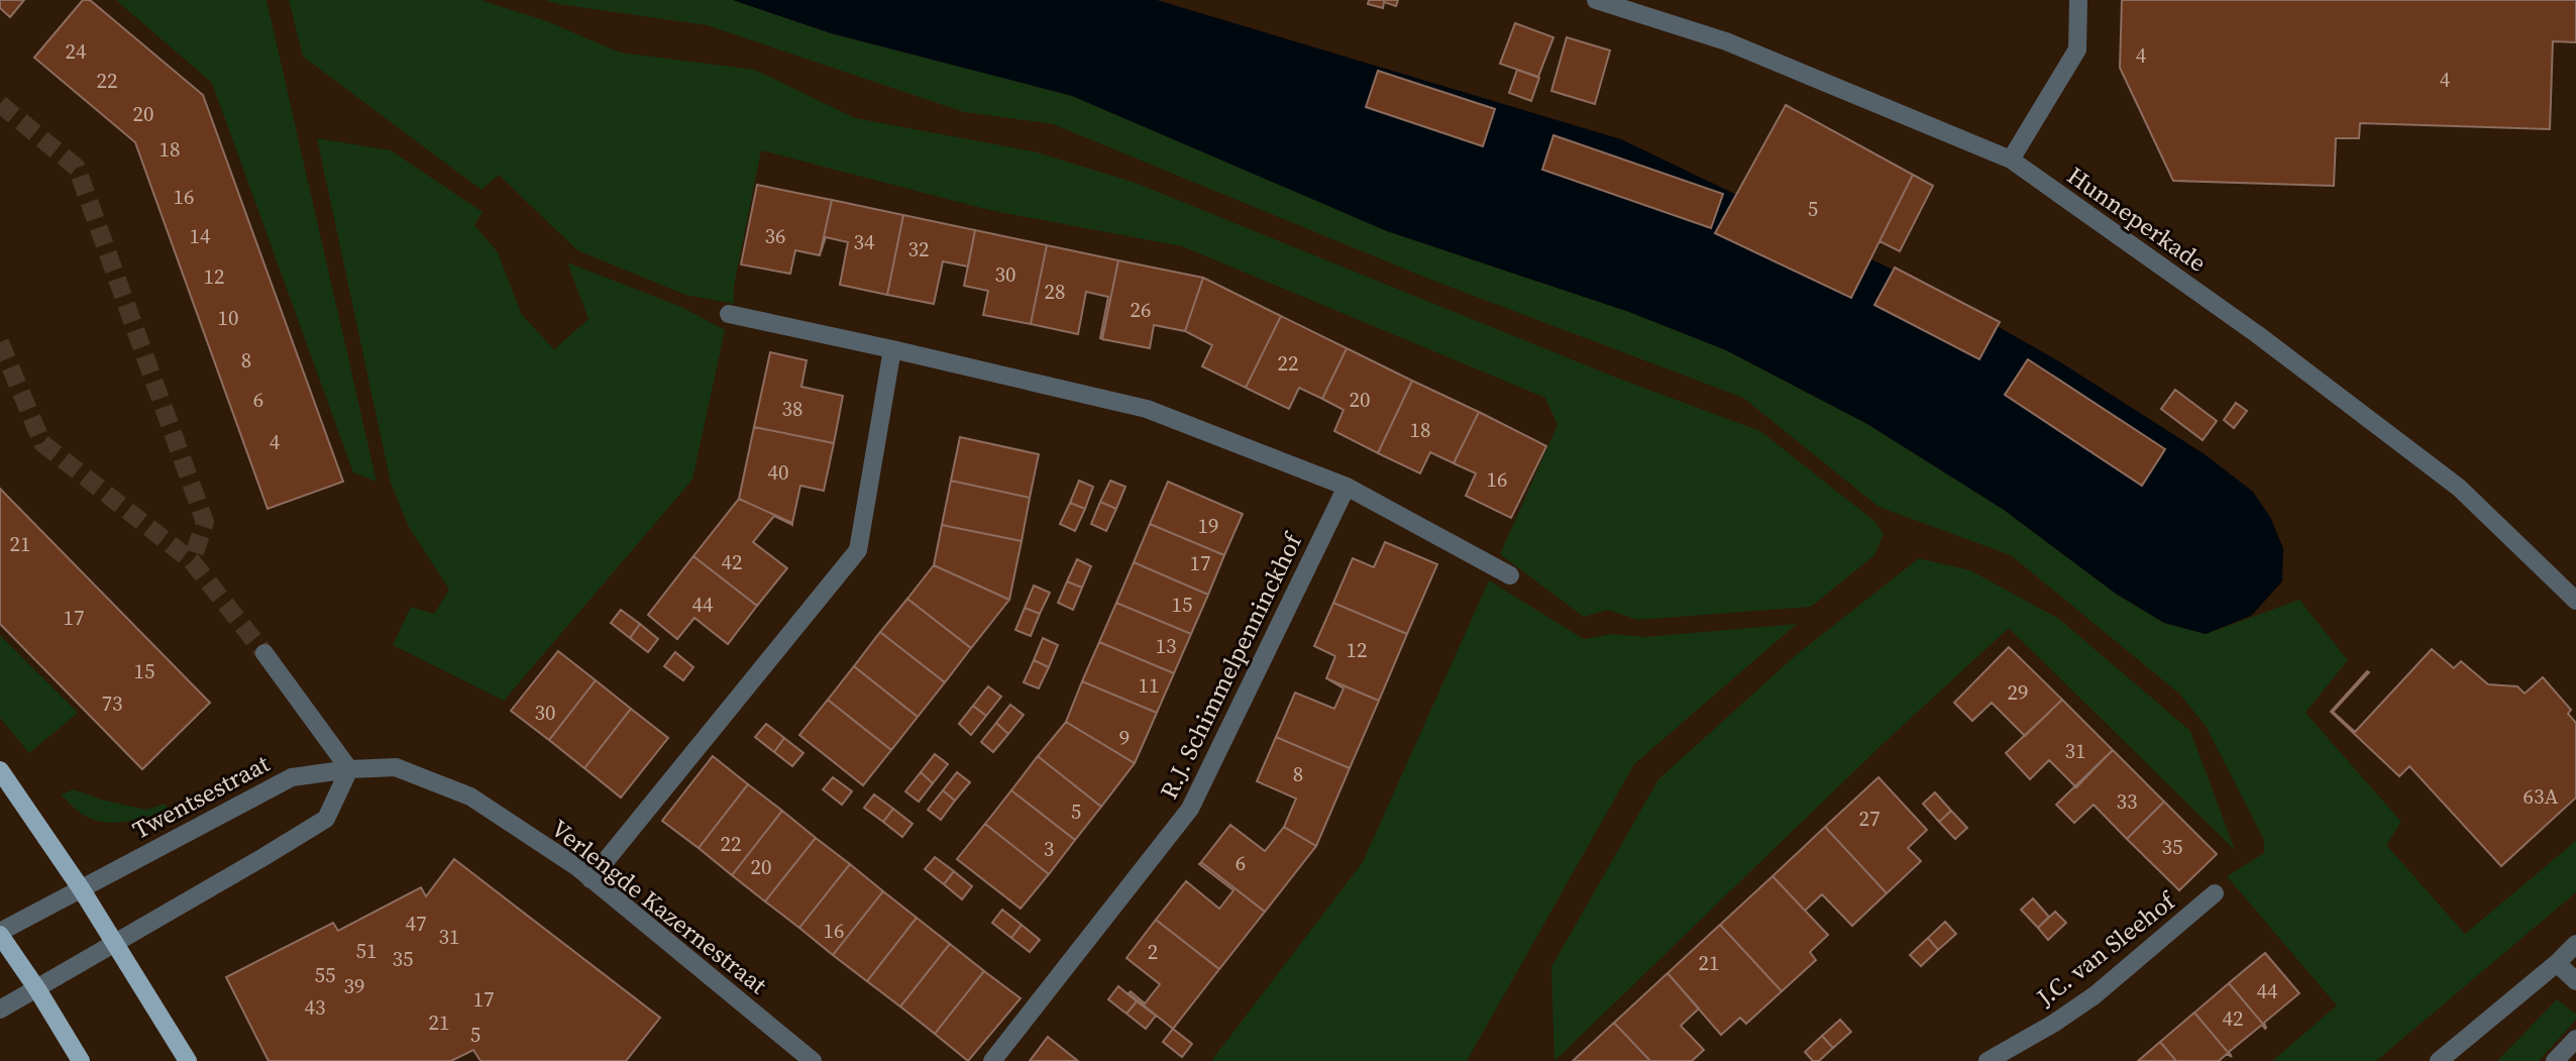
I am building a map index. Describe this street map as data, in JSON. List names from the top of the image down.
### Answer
{
  "streets": {
    "street": [
      "Hunneperkade",
      "R.J. Schimmelpenninckhof",
      "Twentsestraat",
      "Verlengde Kazernestraat",
      "J.C. van Sleehof"
    ]
  },
  "crossings": [
    ["Twentsestraat", "Verlengde Kazernestraat"]
  ],
  "house_numbers": [
    "24",
    "4",
    "4",
    "22",
    "20",
    "18",
    "16",
    "5",
    "14",
    "36",
    "34",
    "32",
    "30",
    "12",
    "28",
    "26",
    "10",
    "8",
    "22",
    "6",
    "20",
    "38",
    "18",
    "4",
    "40",
    "16",
    "19",
    "21",
    "42",
    "17",
    "44",
    "15",
    "17",
    "13",
    "12",
    "15",
    "11",
    "29",
    "73",
    "30",
    "9",
    "31",
    "8",
    "63A",
    "33",
    "5",
    "27",
    "22",
    "35",
    "3",
    "6",
    "20",
    "47",
    "16",
    "31",
    "51",
    "2",
    "35",
    "21",
    "55",
    "39",
    "44",
    "17",
    "43",
    "42",
    "21",
    "5"
  ]
}
